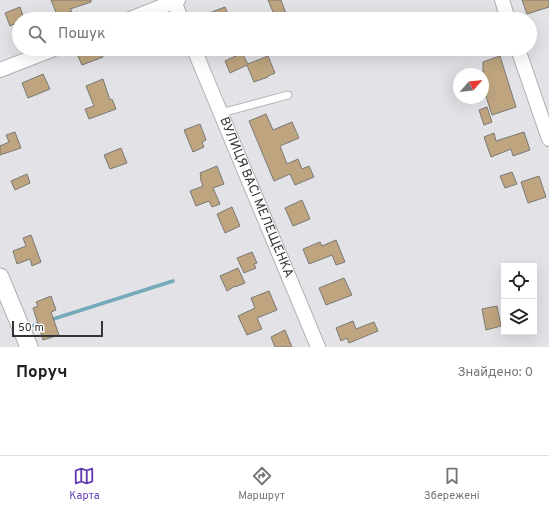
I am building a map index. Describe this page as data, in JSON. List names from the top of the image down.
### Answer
{
  "streets": {
    "street": ["ВУЛИЦЯ ВАСІ МЕЛЕЩЕНКА"]
  },
  "scale_bar": "50 m",
  "north": "top right",
  "page": {
    "search": "Пошук",
    "scale": "50 m",
    "heading": ["Поруч", "Знайдено: 0"],
    "nav": ["Карта", "Маршрут", "Збережені"]
  }
}
